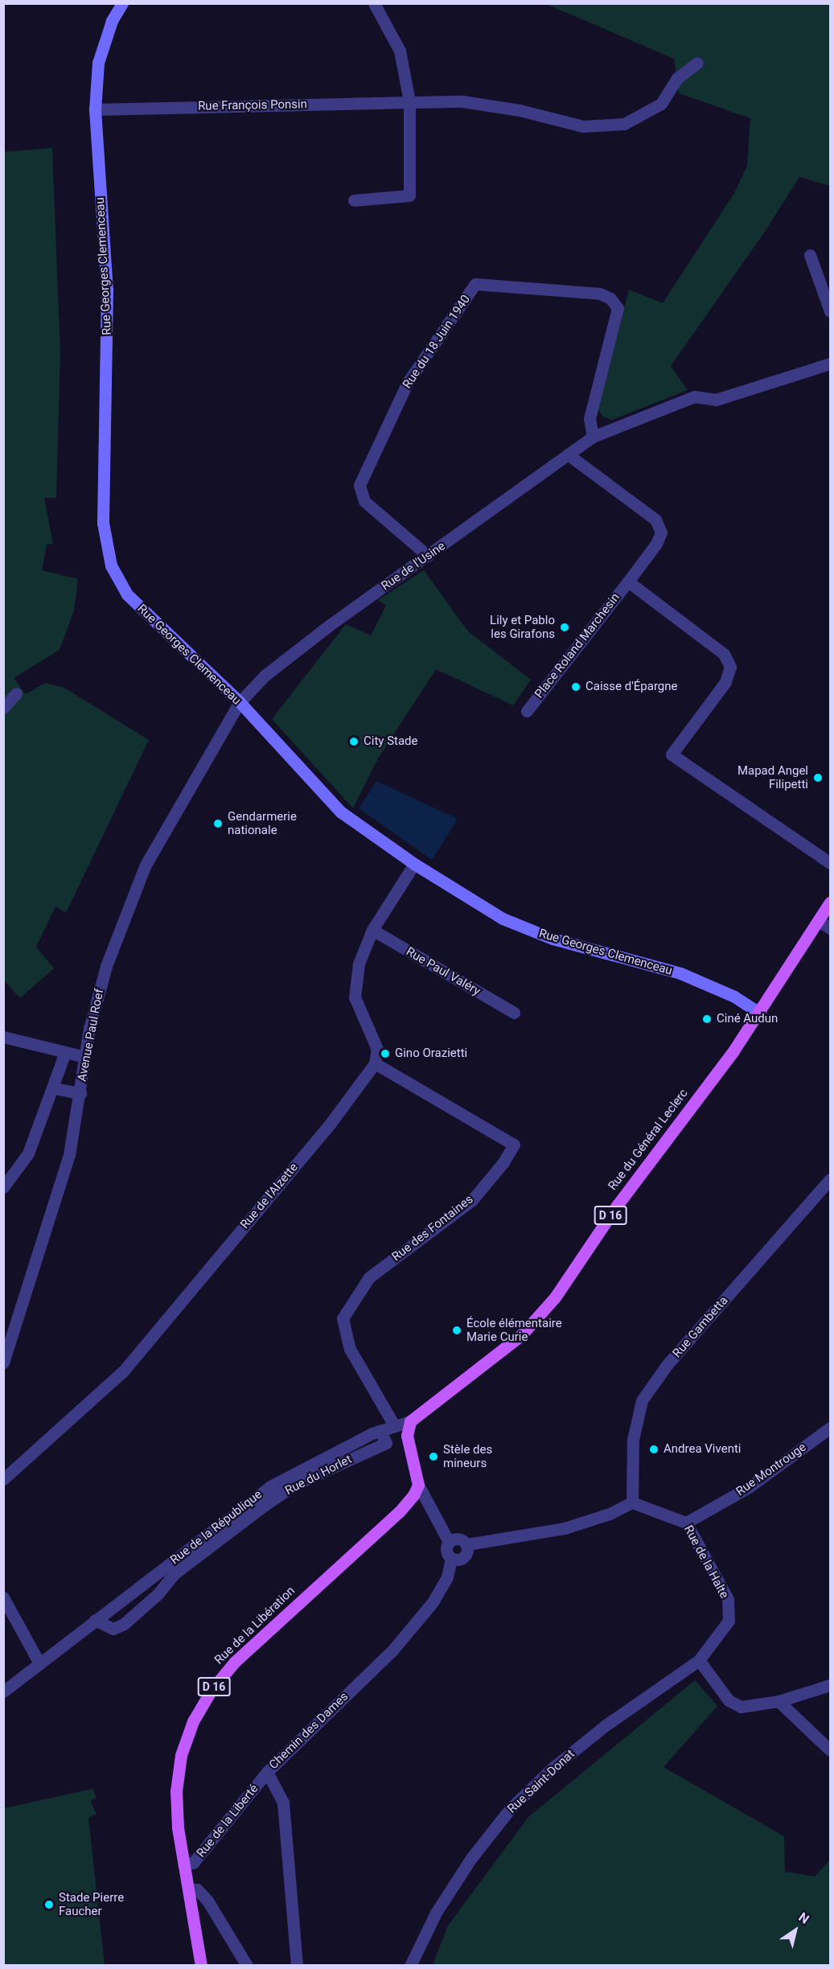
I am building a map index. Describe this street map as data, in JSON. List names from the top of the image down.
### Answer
{
  "streets": {
    "main road": [
      "Rue Georges Clemenceau",
      "Rue du Général Leclerc",
      "D 16",
      "Rue de la Libération"
    ],
    "street": [
      "Rue François Ponsin",
      "Rue du 18 Juin 1940",
      "Rue de l'Usine",
      "Place Roland Marchesin",
      "Rue Paul Valéry",
      "Avenue Paul Roef",
      "Rue de l'Alzette",
      "Rue des Fontaines",
      "Rue Gambetta",
      "Rue Montrouge",
      "Rue du Horlet",
      "Rue de la République",
      "Rue de la Halte",
      "Chemin des Dames",
      "Rue Saint-Donat",
      "Rue de la Liberté"
    ]
  },
  "crossings": [
    ["Rue François Ponsin", "Rue Georges Clemenceau"],
    ["Rue Georges Clemenceau", "Rue de l'Usine"],
    ["Rue Georges Clemenceau", "Avenue Paul Roef"],
    ["Rue Georges Clemenceau", "Rue du Général Leclerc"],
    ["Rue du 18 Juin 1940", "Rue de l'Usine"],
    ["Rue de l'Usine", "Place Roland Marchesin"],
    ["Rue de l'Usine", "Avenue Paul Roef"],
    ["Rue du Général Leclerc", "D 16"],
    ["Rue du Général Leclerc", "Rue de la République"],
    ["Rue de l'Alzette", "Rue des Fontaines"],
    ["Rue des Fontaines", "Rue de la République"],
    ["Rue Gambetta", "Rue de la Halte"],
    ["Rue Montrouge", "Rue de la Halte"],
    ["Rue du Horlet", "Rue de la République"],
    ["Rue de la Halte", "Rue Saint-Donat"],
    ["Rue de la Libération", "Chemin des Dames"],
    ["Rue de la Libération", "Rue de la Liberté"],
    ["Chemin des Dames", "Rue de la Liberté"]
  ],
  "places": [
    "Lily et Pablo les Girafons",
    "Caisse d'Épargne",
    "City Stade",
    "Mapad Angel Filipetti",
    "Gendarmerie nationale",
    "Ciné Audun",
    "Gino Orazietti",
    "École élémentaire Marie Curie",
    "Andrea Viventi",
    "Stèle des mineurs",
    "Stade Pierre Faucher"
  ],
  "north": "top right"
}
